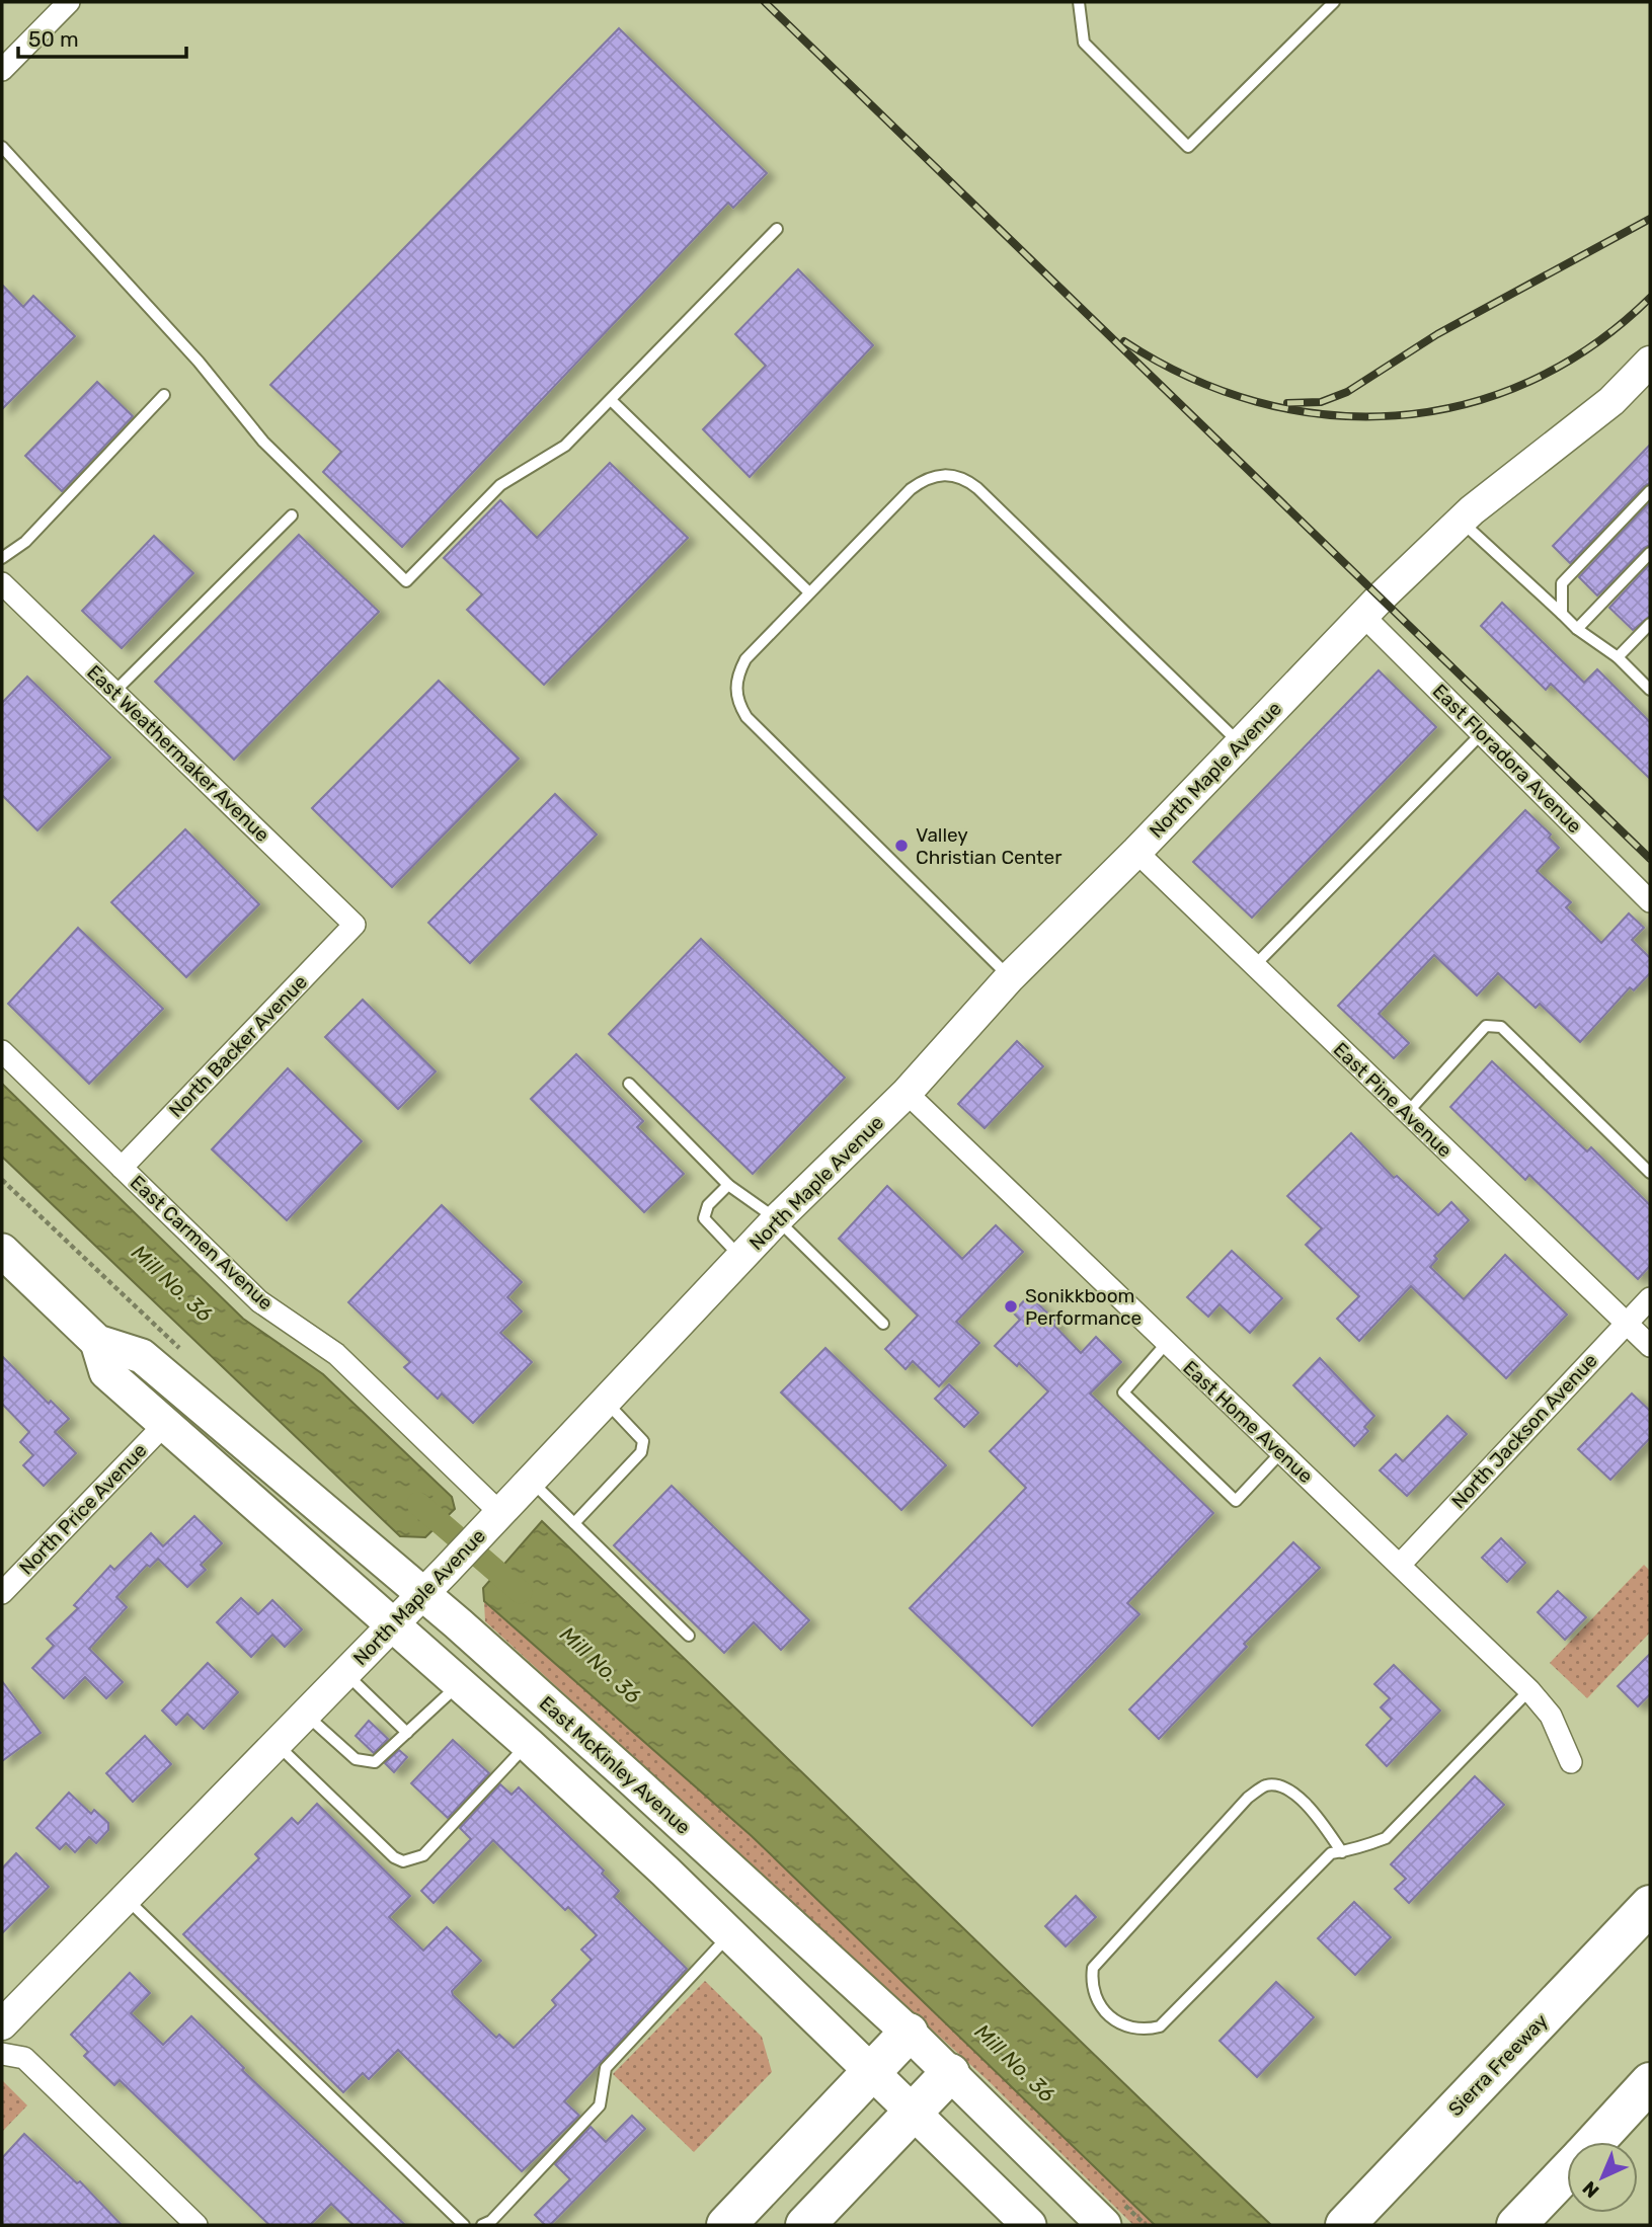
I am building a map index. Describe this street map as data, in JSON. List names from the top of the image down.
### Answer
{
  "streets": {
    "highway": ["Sierra Freeway"],
    "main road": ["East McKinley Avenue"],
    "street": [
      "East Weathermaker Avenue",
      "East Floradora Avenue",
      "North Maple Avenue",
      "North Backer Avenue",
      "East Pine Avenue",
      "East Carmen Avenue",
      "East Home Avenue",
      "North Jackson Avenue",
      "North Price Avenue"
    ]
  },
  "crossings": [
    ["East Weathermaker Avenue", "North Backer Avenue"],
    ["East Floradora Avenue", "North Maple Avenue"],
    ["North Maple Avenue", "East Pine Avenue"],
    ["North Maple Avenue", "East Carmen Avenue"],
    ["North Maple Avenue", "East Home Avenue"],
    ["North Maple Avenue", "East McKinley Avenue"],
    ["North Backer Avenue", "East Carmen Avenue"],
    ["East Pine Avenue", "North Jackson Avenue"],
    ["East Home Avenue", "North Jackson Avenue"],
    ["North Price Avenue", "East McKinley Avenue"]
  ],
  "water": ["Mill No. 36"],
  "places": ["Valley Christian Center", "Sonikkboom Performance"],
  "scale_bar": "50 m",
  "north": "bottom left"
}
